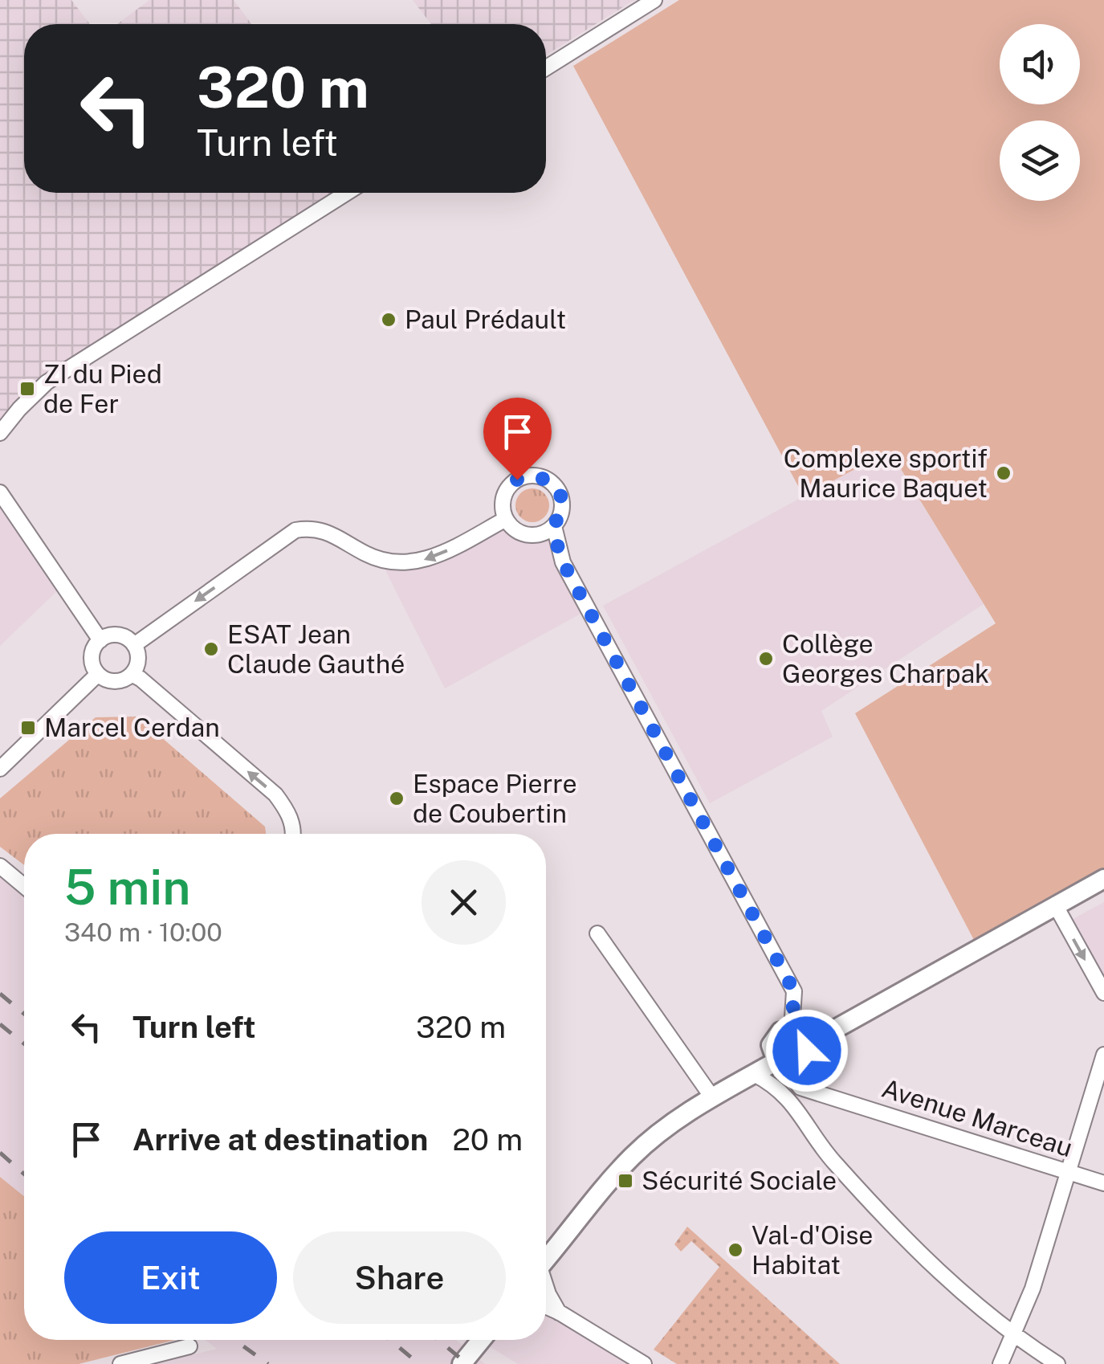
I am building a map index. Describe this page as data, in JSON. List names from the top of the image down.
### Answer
{
  "streets": {
    "street": ["Avenue Marceau"]
  },
  "places": {
    "other": [
      "Paul Prédault",
      "Complexe sportif Maurice Baquet",
      "ESAT Jean Claude Gauthé",
      "Collège Georges Charpak",
      "Espace Pierre de Coubertin",
      "Val-d'Oise Habitat"
    ],
    "transit": ["ZI du Pied de Fer", "Marcel Cerdan", "Sécurité Sociale"]
  },
  "page": {
    "turn": ["320 m", "Turn left"],
    "heading": ["5 min", "340 m · 10:00"],
    "list": [
      {
        "name": "Turn left",
        "value": "320 m"
      },
      {
        "name": "Arrive at destination",
        "value": "20 m"
      }
    ],
    "buttons": ["Exit", "Share"]
  }
}
